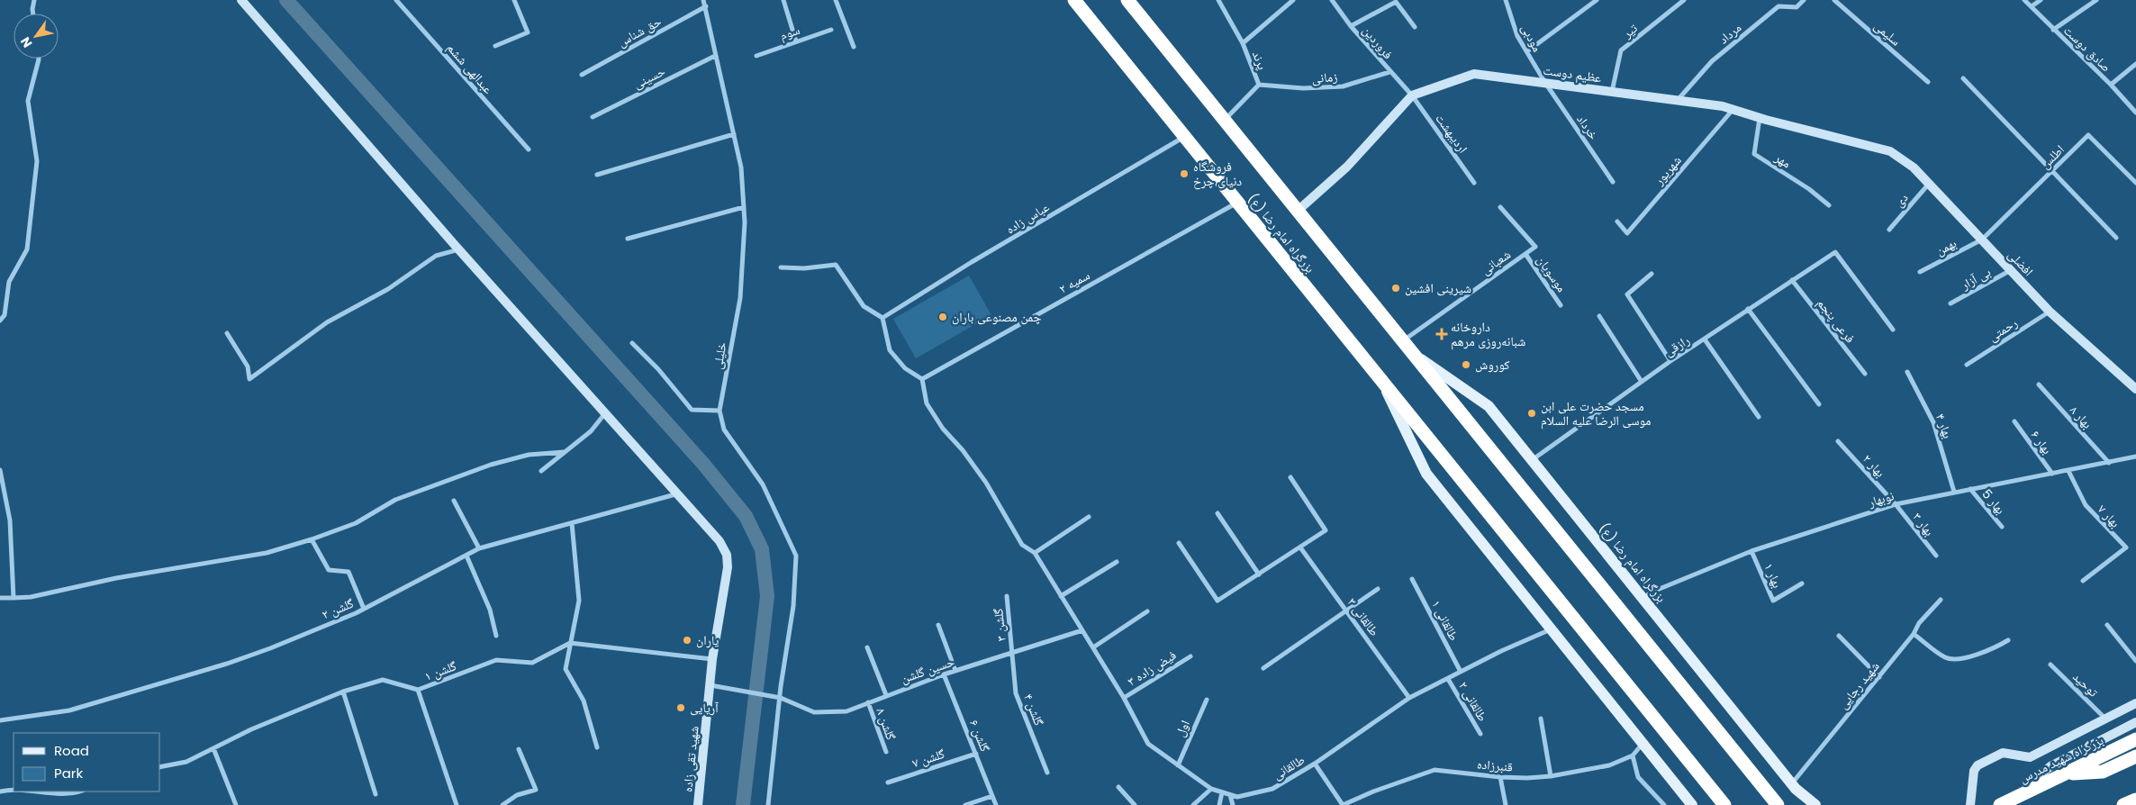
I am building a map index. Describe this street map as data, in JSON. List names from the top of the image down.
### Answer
{
  "streets": {
    "highway": ["بزرگراه امام رضا (ع)", "بزرگراه شهید مدرس"],
    "street": [
      "تیر",
      "حق شناس",
      "سوم",
      "مرداد",
      "سلیمی",
      "مودبی",
      "فروردین",
      "صادق دوست",
      "پرند",
      "عبدالهی ششم",
      "عظیم دوست",
      "حسینی",
      "زمانی",
      "خرداد",
      "اردیبهشت",
      "اطلس",
      "مهر",
      "شهریور",
      "دی",
      "عباس زاده",
      "بهمن",
      "شعبانی",
      "افضلی",
      "موسویان",
      "بی آزار",
      "سمیه ۲",
      "فرعی پنجم",
      "رحمتی",
      "رازقی",
      "خلیلی",
      "بهار ۸",
      "بهار ۴",
      "بهار ۶",
      "بهار ۲",
      "نوبهار",
      "بهار 5",
      "بهار ۷",
      "بهار ۳",
      "بهار ۱",
      "گلشن ۲",
      "طالقانی ۳",
      "طالقانی ۱",
      "گلشن ۳",
      "فیض زاده ۳",
      "حسین گلشن",
      "گلشن ۱",
      "توحید",
      "شهید رجایی",
      "طالقانی ۲",
      "گلشن ۴",
      "گلشن ۸",
      "اول",
      "گلشن ۶",
      "گلشن ۷",
      "شهید تقی زاده",
      "قنبرزاده",
      "طالقانی"
    ]
  },
  "crossings": [
    ["تیر", "عظیم دوست"],
    ["حق شناس", "خلیلی"],
    ["مرداد", "عظیم دوست"],
    ["مودبی", "عظیم دوست"],
    ["مودبی", "خرداد"],
    ["فروردین", "عظیم دوست"],
    ["فروردین", "زمانی"],
    ["فروردین", "اردیبهشت"],
    ["پرند", "زمانی"],
    ["پرند", "بزرگراه امام رضا (ع)"],
    ["عظیم دوست", "خرداد"],
    ["عظیم دوست", "اردیبهشت"],
    ["عظیم دوست", "مهر"],
    ["عظیم دوست", "شهریور"],
    ["عظیم دوست", "بزرگراه امام رضا (ع)"],
    ["عظیم دوست", "افضلی"],
    ["حسینی", "خلیلی"],
    ["اطلس", "بهمن"],
    ["اطلس", "افضلی"],
    ["دی", "افضلی"],
    ["عباس زاده", "بزرگراه امام رضا (ع)"],
    ["بزرگراه امام رضا (ع)", "شعبانی"],
    ["بزرگراه امام رضا (ع)", "سمیه ۲"],
    ["بزرگراه امام رضا (ع)", "رازقی"],
    ["بزرگراه امام رضا (ع)", "نوبهار"],
    ["بزرگراه امام رضا (ع)", "شهید رجایی"],
    ["بزرگراه امام رضا (ع)", "قنبرزاده"],
    ["بزرگراه امام رضا (ع)", "طالقانی"],
    ["بهمن", "افضلی"],
    ["شعبانی", "موسویان"],
    ["افضلی", "بی آزار"],
    ["افضلی", "رحمتی"],
    ["سمیه ۲", "طالقانی"],
    ["فرعی پنجم", "رازقی"],
    ["خلیلی", "حسین گلشن"],
    ["بهار ۸", "نوبهار"],
    ["بهار ۴", "نوبهار"],
    ["بهار ۶", "نوبهار"],
    ["بهار ۲", "نوبهار"],
    ["بهار ۲", "بهار ۳"],
    ["نوبهار", "بهار 5"],
    ["نوبهار", "بهار ۷"],
    ["نوبهار", "بهار ۳"],
    ["نوبهار", "بهار ۱"],
    ["گلشن ۲", "شهید تقی زاده"],
    ["طالقانی ۳", "طالقانی"],
    ["طالقانی ۱", "طالقانی"],
    ["گلشن ۳", "حسین گلشن"],
    ["گلشن ۳", "گلشن ۴"],
    ["فیض زاده ۳", "طالقانی"],
    ["حسین گلشن", "گلشن ۴"],
    ["حسین گلشن", "گلشن ۸"],
    ["حسین گلشن", "گلشن ۶"],
    ["حسین گلشن", "شهید تقی زاده"],
    ["حسین گلشن", "طالقانی"],
    ["طالقانی ۲", "طالقانی"],
    ["اول", "طالقانی"],
    ["گلشن ۶", "گلشن ۷"]
  ],
  "places": {
    "other": [
      "فروشگاه دنیای چرخ",
      "شیرینی افشین",
      "چمن مصنوعی باران",
      "کوروش",
      "مسجد حضرت علی ابن موسی الرضا علیه السلام",
      "یاران",
      "آریایی"
    ],
    "health": ["داروخانه شبانه‌روزی مرهم"]
  },
  "legend": ["Road", "Park"],
  "north": "bottom left"
}
